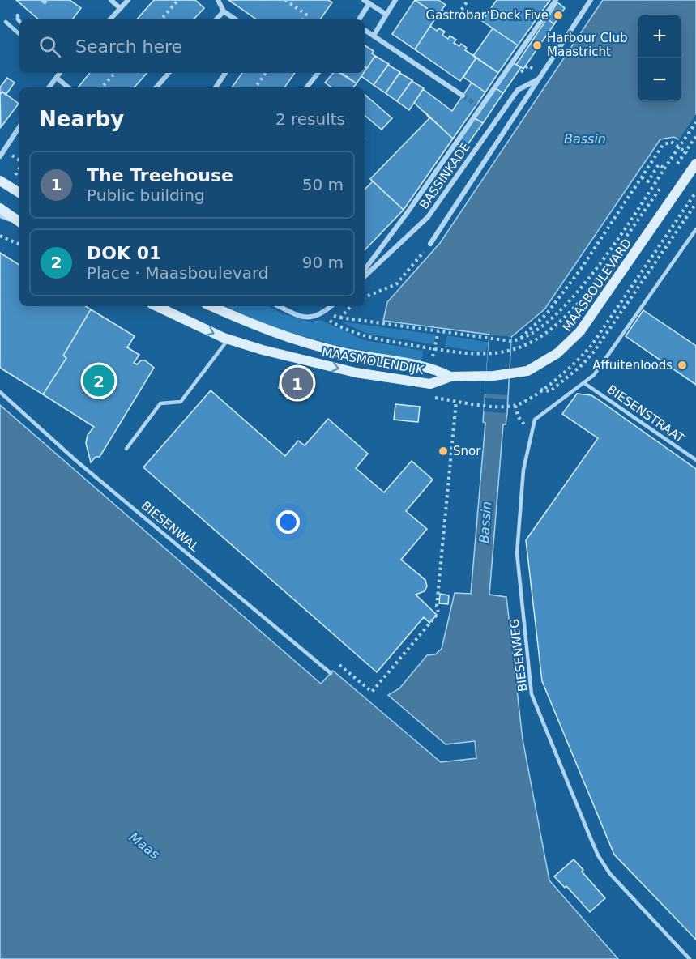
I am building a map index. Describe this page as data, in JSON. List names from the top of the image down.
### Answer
{
  "streets": {
    "main road": ["MAASBOULEVARD", "MAASMOLENDIJK"],
    "street": ["BASSINKADE"],
    "lane": ["BIESENSTRAAT", "BIESENWAL", "BIESENWEG"]
  },
  "crossings": [
    ["MAASBOULEVARD", "MAASMOLENDIJK"],
    ["BIESENSTRAAT", "BIESENWEG"]
  ],
  "water": ["Bassin", "Maas"],
  "places": [
    "Gastrobar Dock Five",
    "Harbour Club Maastricht",
    "Affuitenloods",
    "Snor"
  ],
  "page": {
    "map_buttons": ["+", "−"],
    "search": "Search here",
    "heading": ["Nearby", "2 results"],
    "list": [
      {
        "mark": "1",
        "name": "The Treehouse",
        "note": "Public building",
        "value": "50 m"
      },
      {
        "mark": "2",
        "name": "DOK 01",
        "note": "Place · Maasboulevard",
        "value": "90 m"
      }
    ],
    "pins": ["2", "1"]
  }
}
